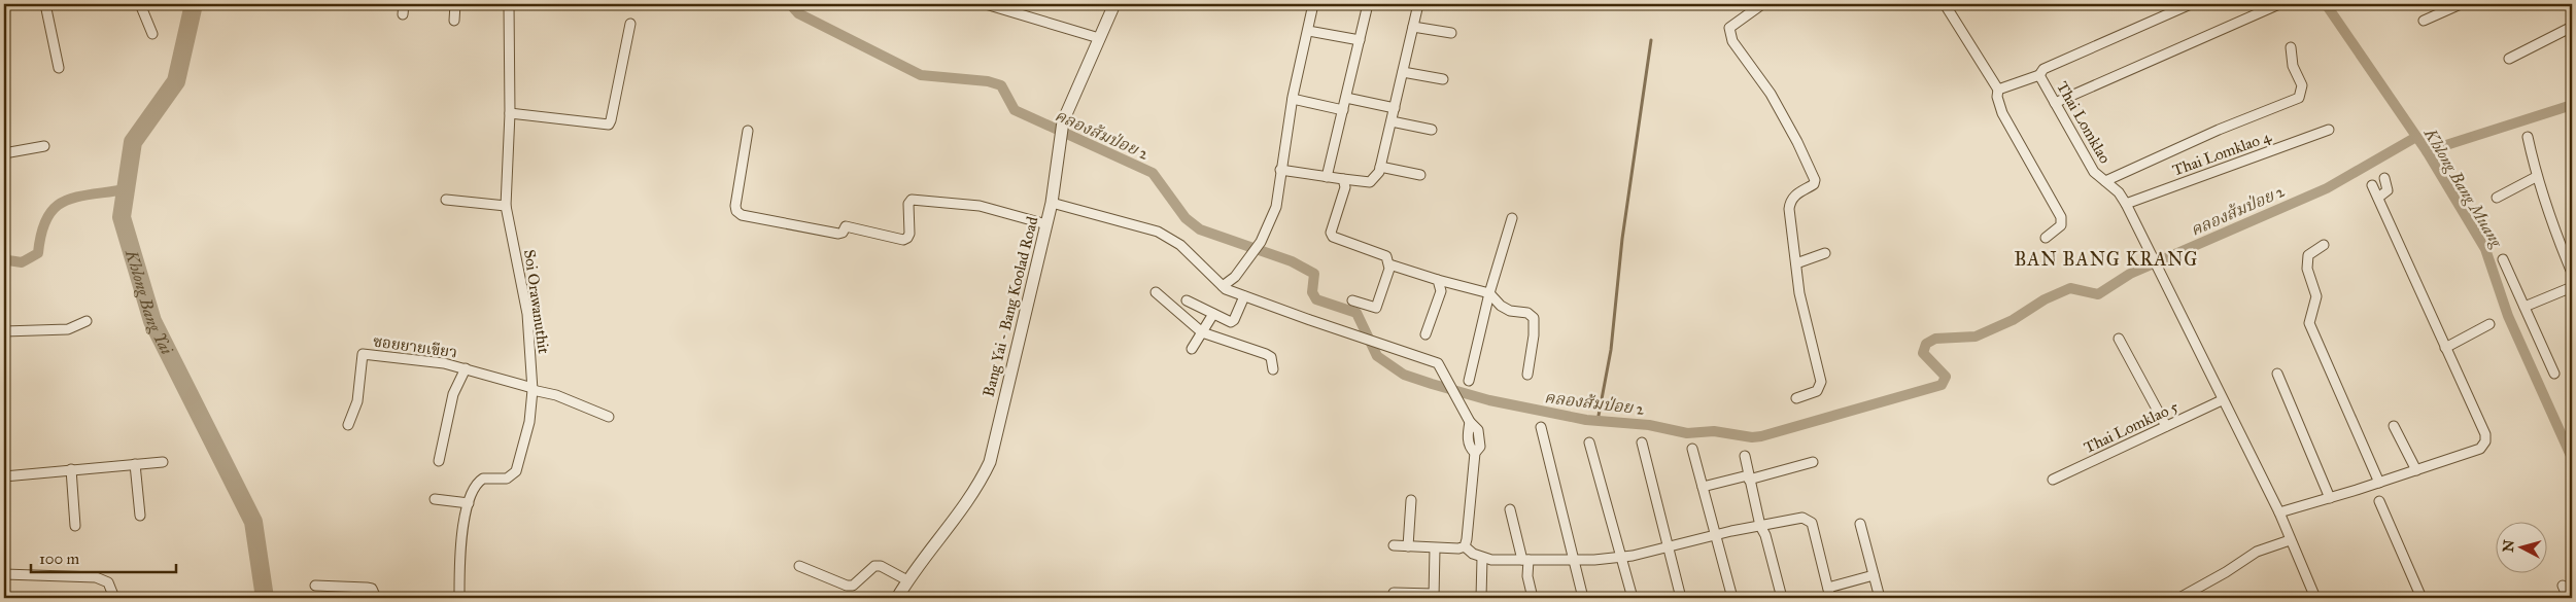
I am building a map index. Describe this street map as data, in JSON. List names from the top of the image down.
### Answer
{
  "streets": {
    "street": [
      "Thai Lomklao",
      "Thai Lomklao 4",
      "Soi Orawanuthit",
      "Bang Yai - Bang Koolad Road",
      "ซอยยายเขียว",
      "Thai Lomklao 5"
    ]
  },
  "crossings": [
    ["Thai Lomklao", "Thai Lomklao 4"],
    ["Thai Lomklao", "Thai Lomklao 5"],
    ["Soi Orawanuthit", "ซอยยายเขียว"]
  ],
  "districts": ["BAN BANG KRANG"],
  "water": ["คลองส้มป่อย 2", "Khlong Bang Muang", "Khlong Bang Yai"],
  "scale_bar": "100 m",
  "north": "left"
}
